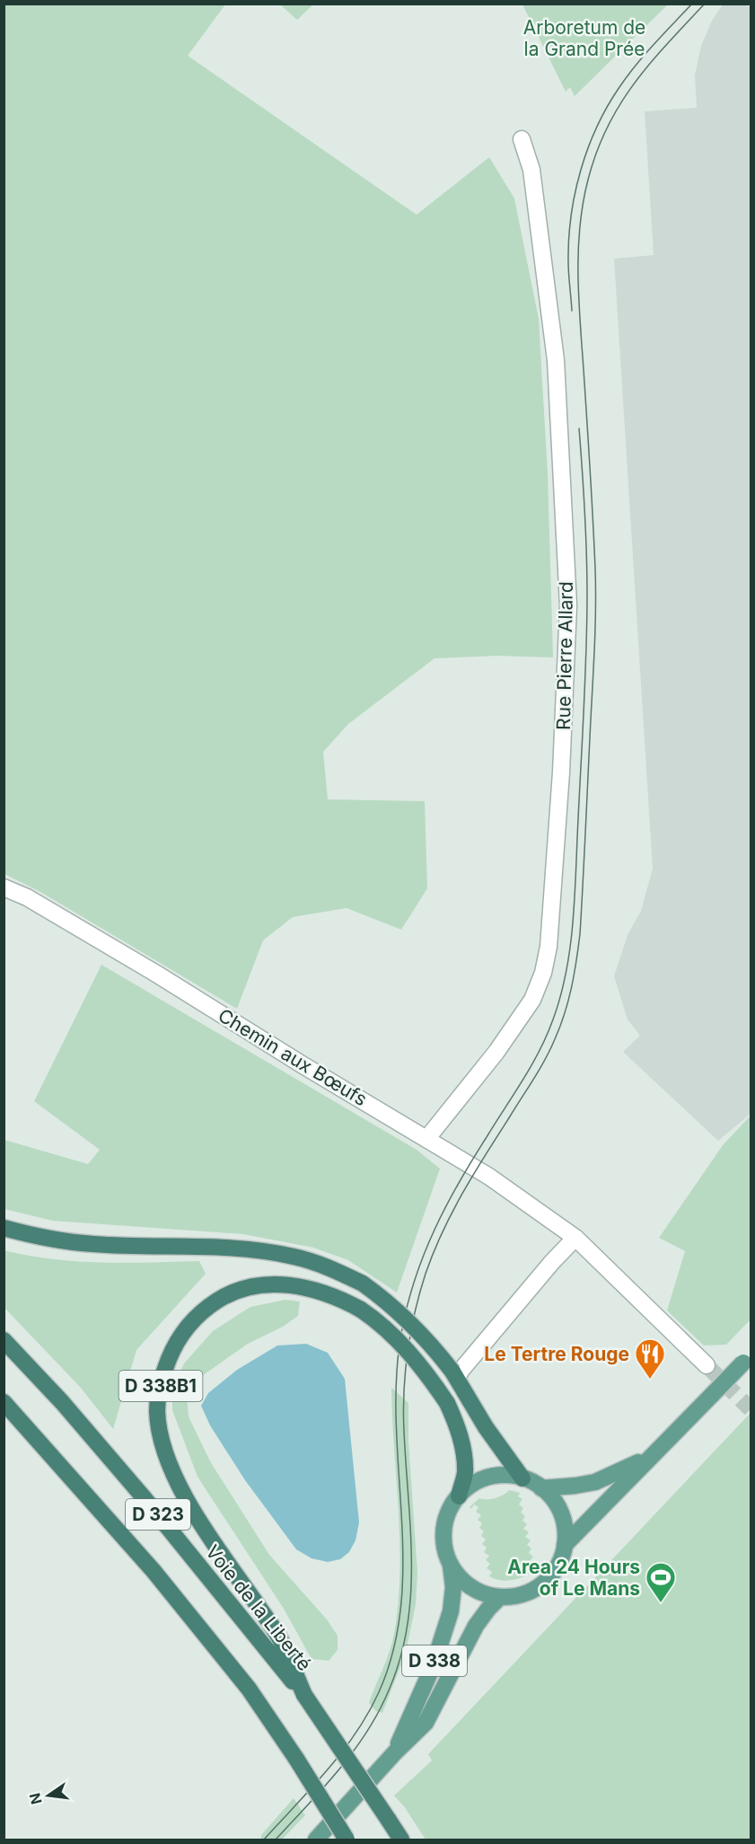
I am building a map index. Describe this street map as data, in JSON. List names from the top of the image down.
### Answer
{
  "streets": {
    "highway": ["D 338B1", "D 323", "Voie de la Liberté"],
    "main road": ["D 338"],
    "street": ["Rue Pierre Allard", "Chemin aux Bœufs"]
  },
  "crossings": [
    ["Rue Pierre Allard", "Chemin aux Bœufs"],
    ["D 338B1", "Voie de la Liberté"],
    ["D 338B1", "D 338"]
  ],
  "parks": ["Arboretum de la Grand Prée"],
  "places": {
    "restaurant": ["Le Tertre Rouge"],
    "sports": ["Area 24 Hours of Le Mans"]
  },
  "north": "left"
}
